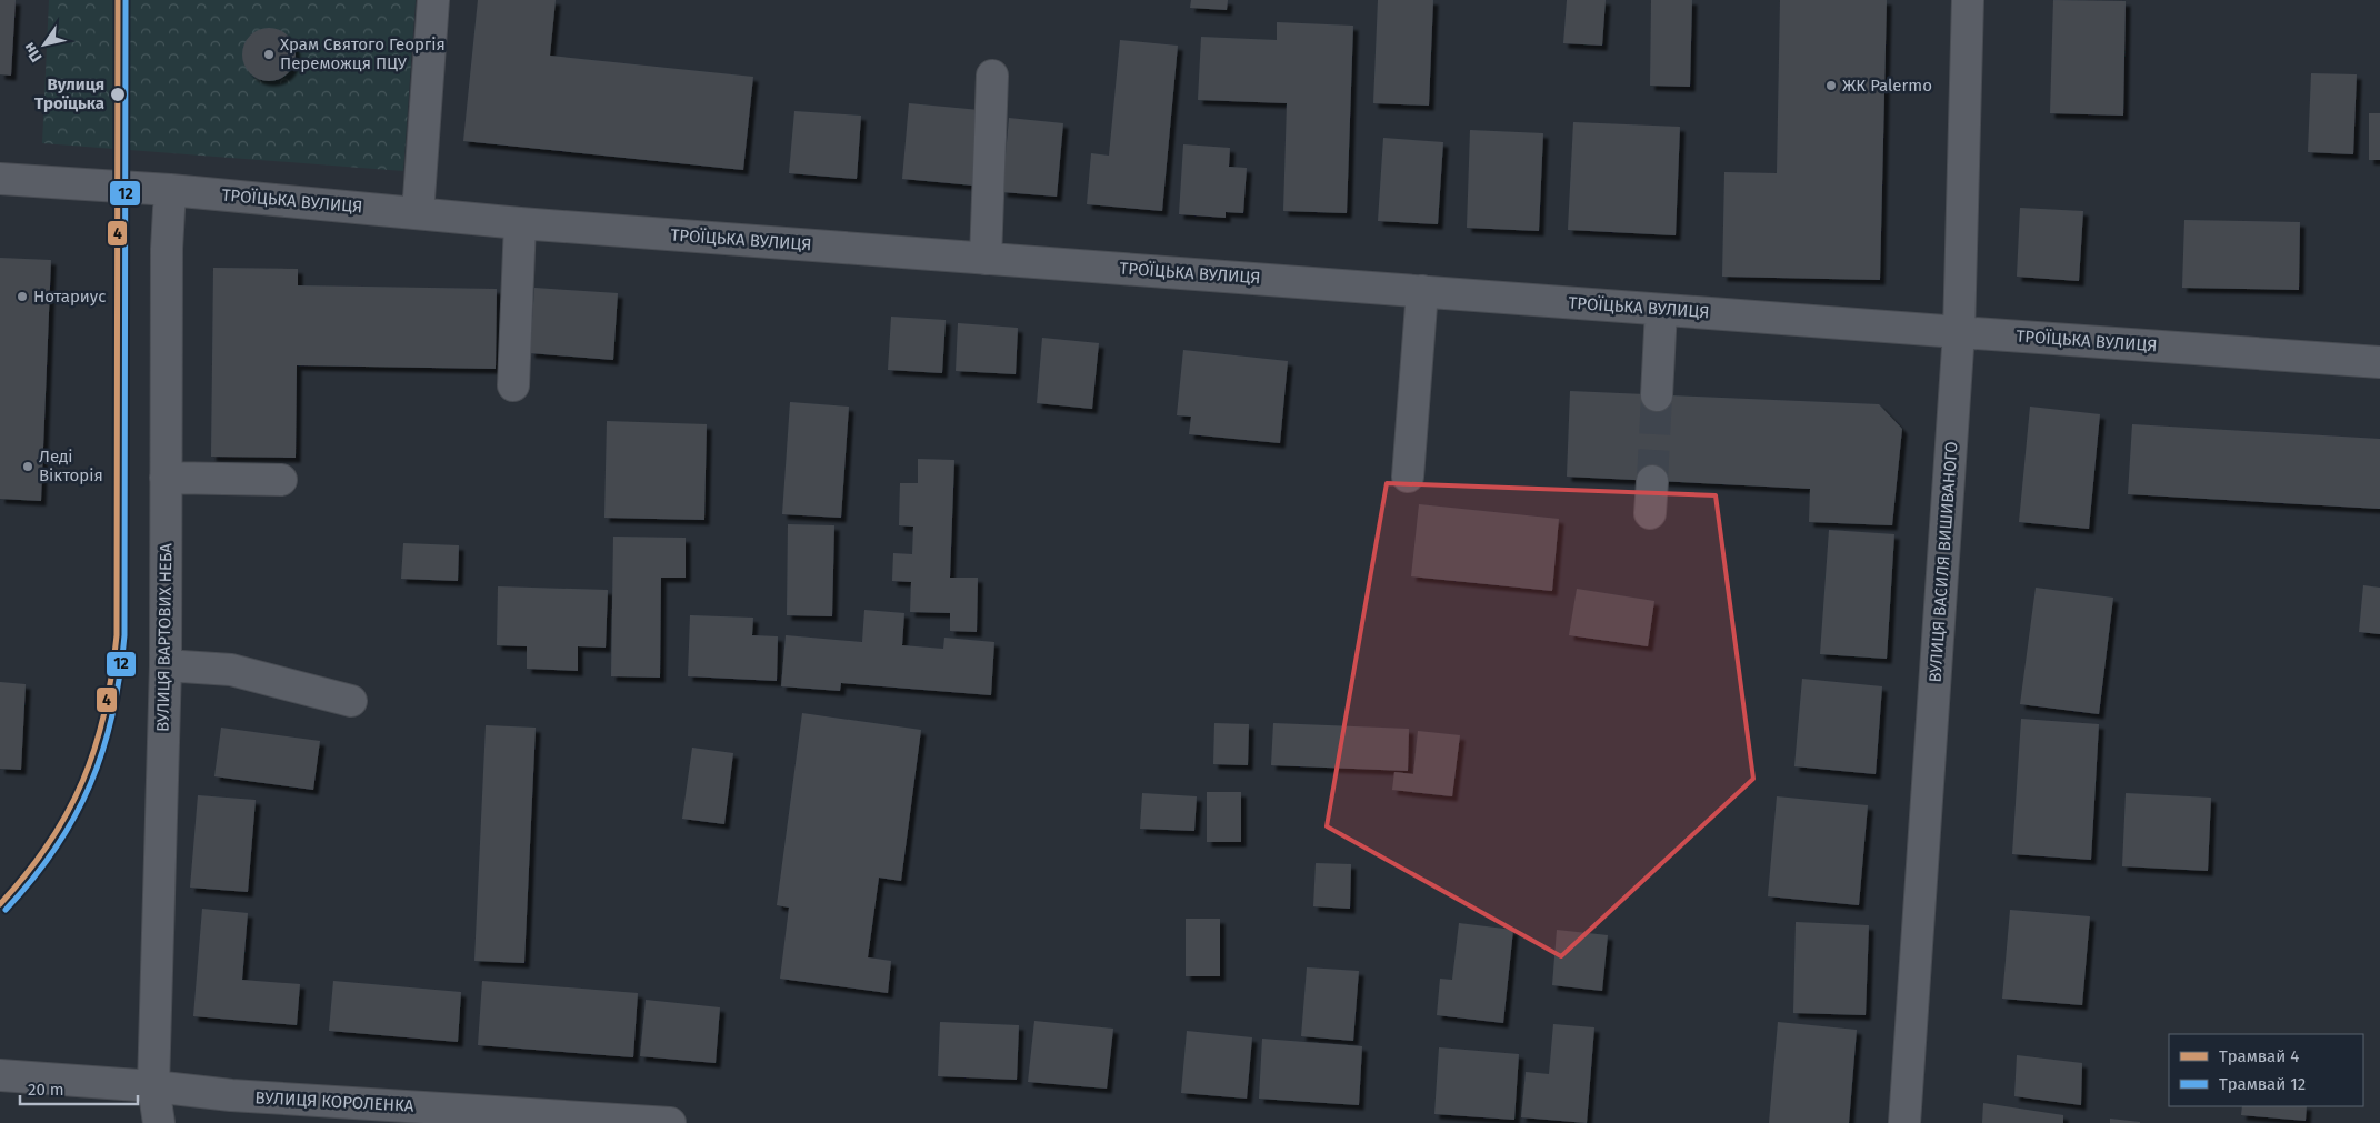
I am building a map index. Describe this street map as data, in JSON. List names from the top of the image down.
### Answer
{
  "streets": {
    "street": [
      "ТРОЇЦЬКА ВУЛИЦЯ",
      "ВУЛИЦЯ ВАСИЛЯ ВИШИВАНОГО",
      "ВУЛИЦЯ ВАРТОВИХ НЕБА",
      "ВУЛИЦЯ КОРОЛЕНКА"
    ]
  },
  "crossings": [
    ["ТРОЇЦЬКА ВУЛИЦЯ", "ВУЛИЦЯ ВАСИЛЯ ВИШИВАНОГО"],
    ["ТРОЇЦЬКА ВУЛИЦЯ", "ВУЛИЦЯ ВАРТОВИХ НЕБА"],
    ["ВУЛИЦЯ ВАРТОВИХ НЕБА", "ВУЛИЦЯ КОРОЛЕНКА"]
  ],
  "places": [
    "Храм Святого Георгія Переможця ПЦУ",
    "ЖК Palermo",
    "Вулиця Троїцька",
    "Нотариус",
    "Леді Вікторія"
  ],
  "lines": ["tram line 4", "tram line 12"],
  "legend": ["Трамвай 4", "Трамвай 12"],
  "scale_bar": "20 m",
  "north": "bottom left"
}
